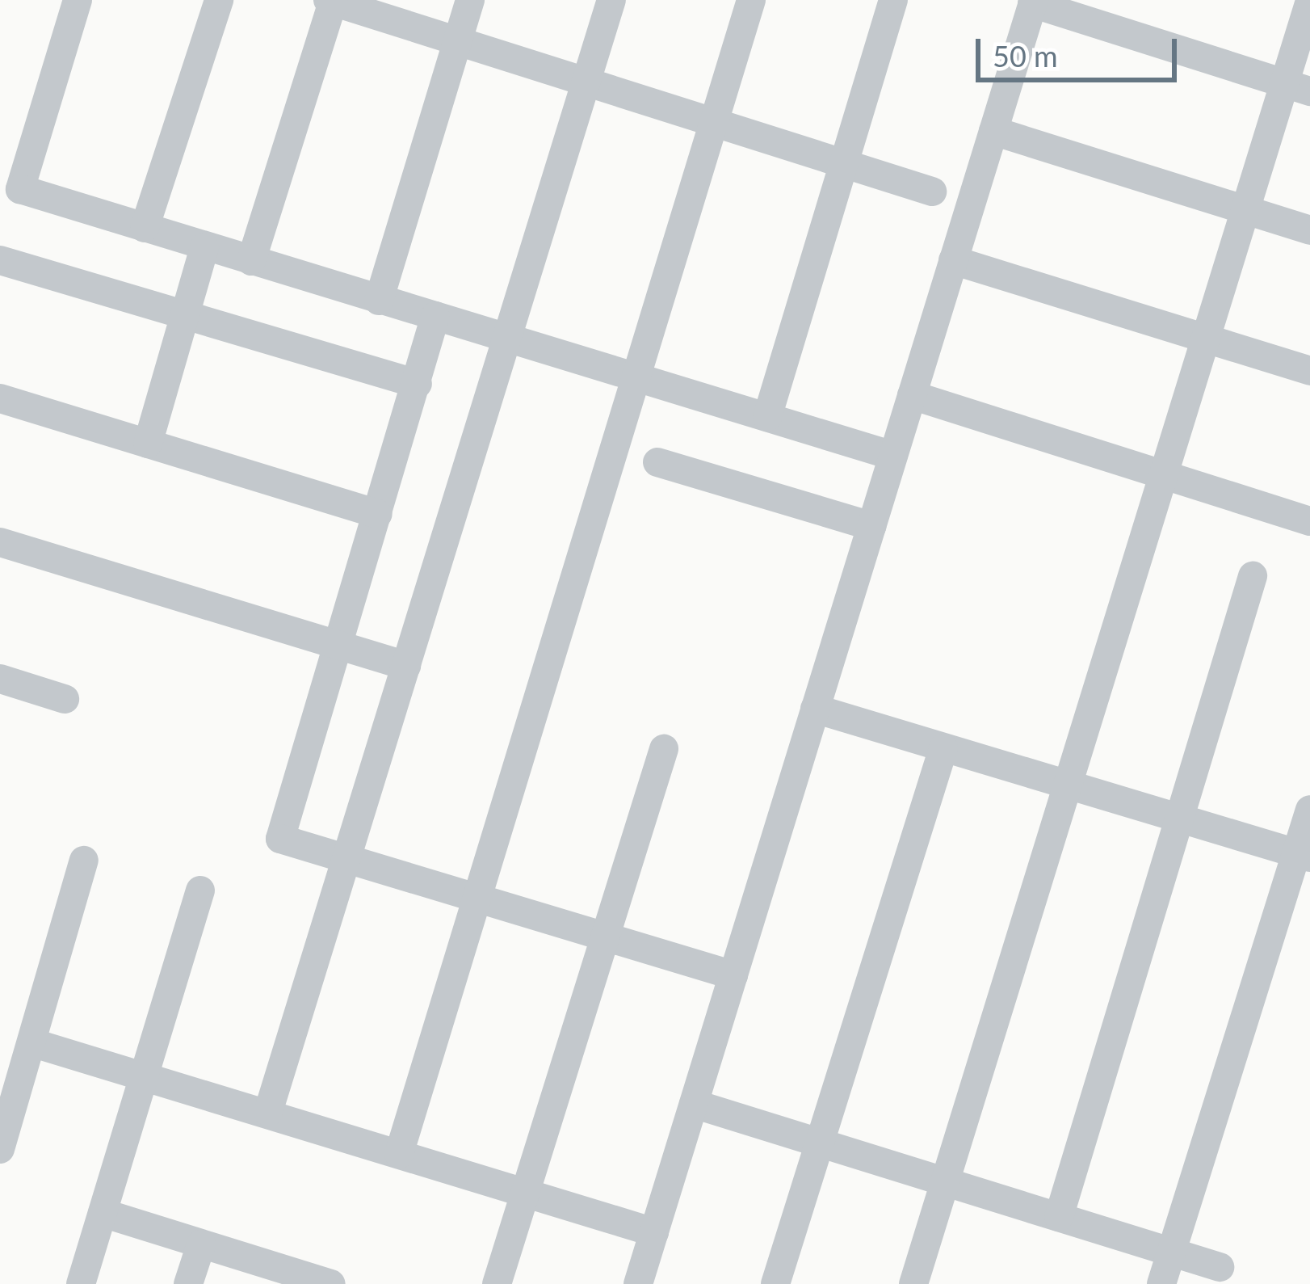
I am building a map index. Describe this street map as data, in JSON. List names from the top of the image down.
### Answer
{
  "scale_bar": "50 m"
}
